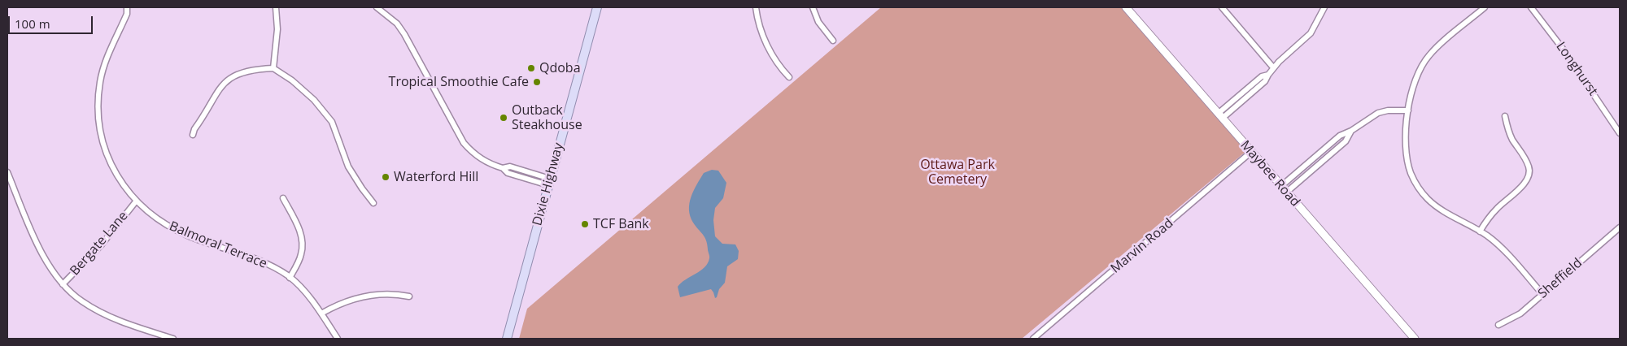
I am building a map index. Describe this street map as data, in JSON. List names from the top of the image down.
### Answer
{
  "streets": {
    "main road": ["Maybee Road", "Dixie Highway"],
    "street": [
      "Longhurst",
      "Bergate Lane",
      "Balmoral Terrace",
      "Marvin Road",
      "Sheffield"
    ]
  },
  "crossings": [
    ["Maybee Road", "Marvin Road"],
    ["Bergate Lane", "Balmoral Terrace"]
  ],
  "parks": ["Ottawa Park Cemetery"],
  "places": [
    "Qdoba",
    "Tropical Smoothie Cafe",
    "Outback Steakhouse",
    "Waterford Hill",
    "TCF Bank"
  ],
  "scale_bar": "100 m"
}
